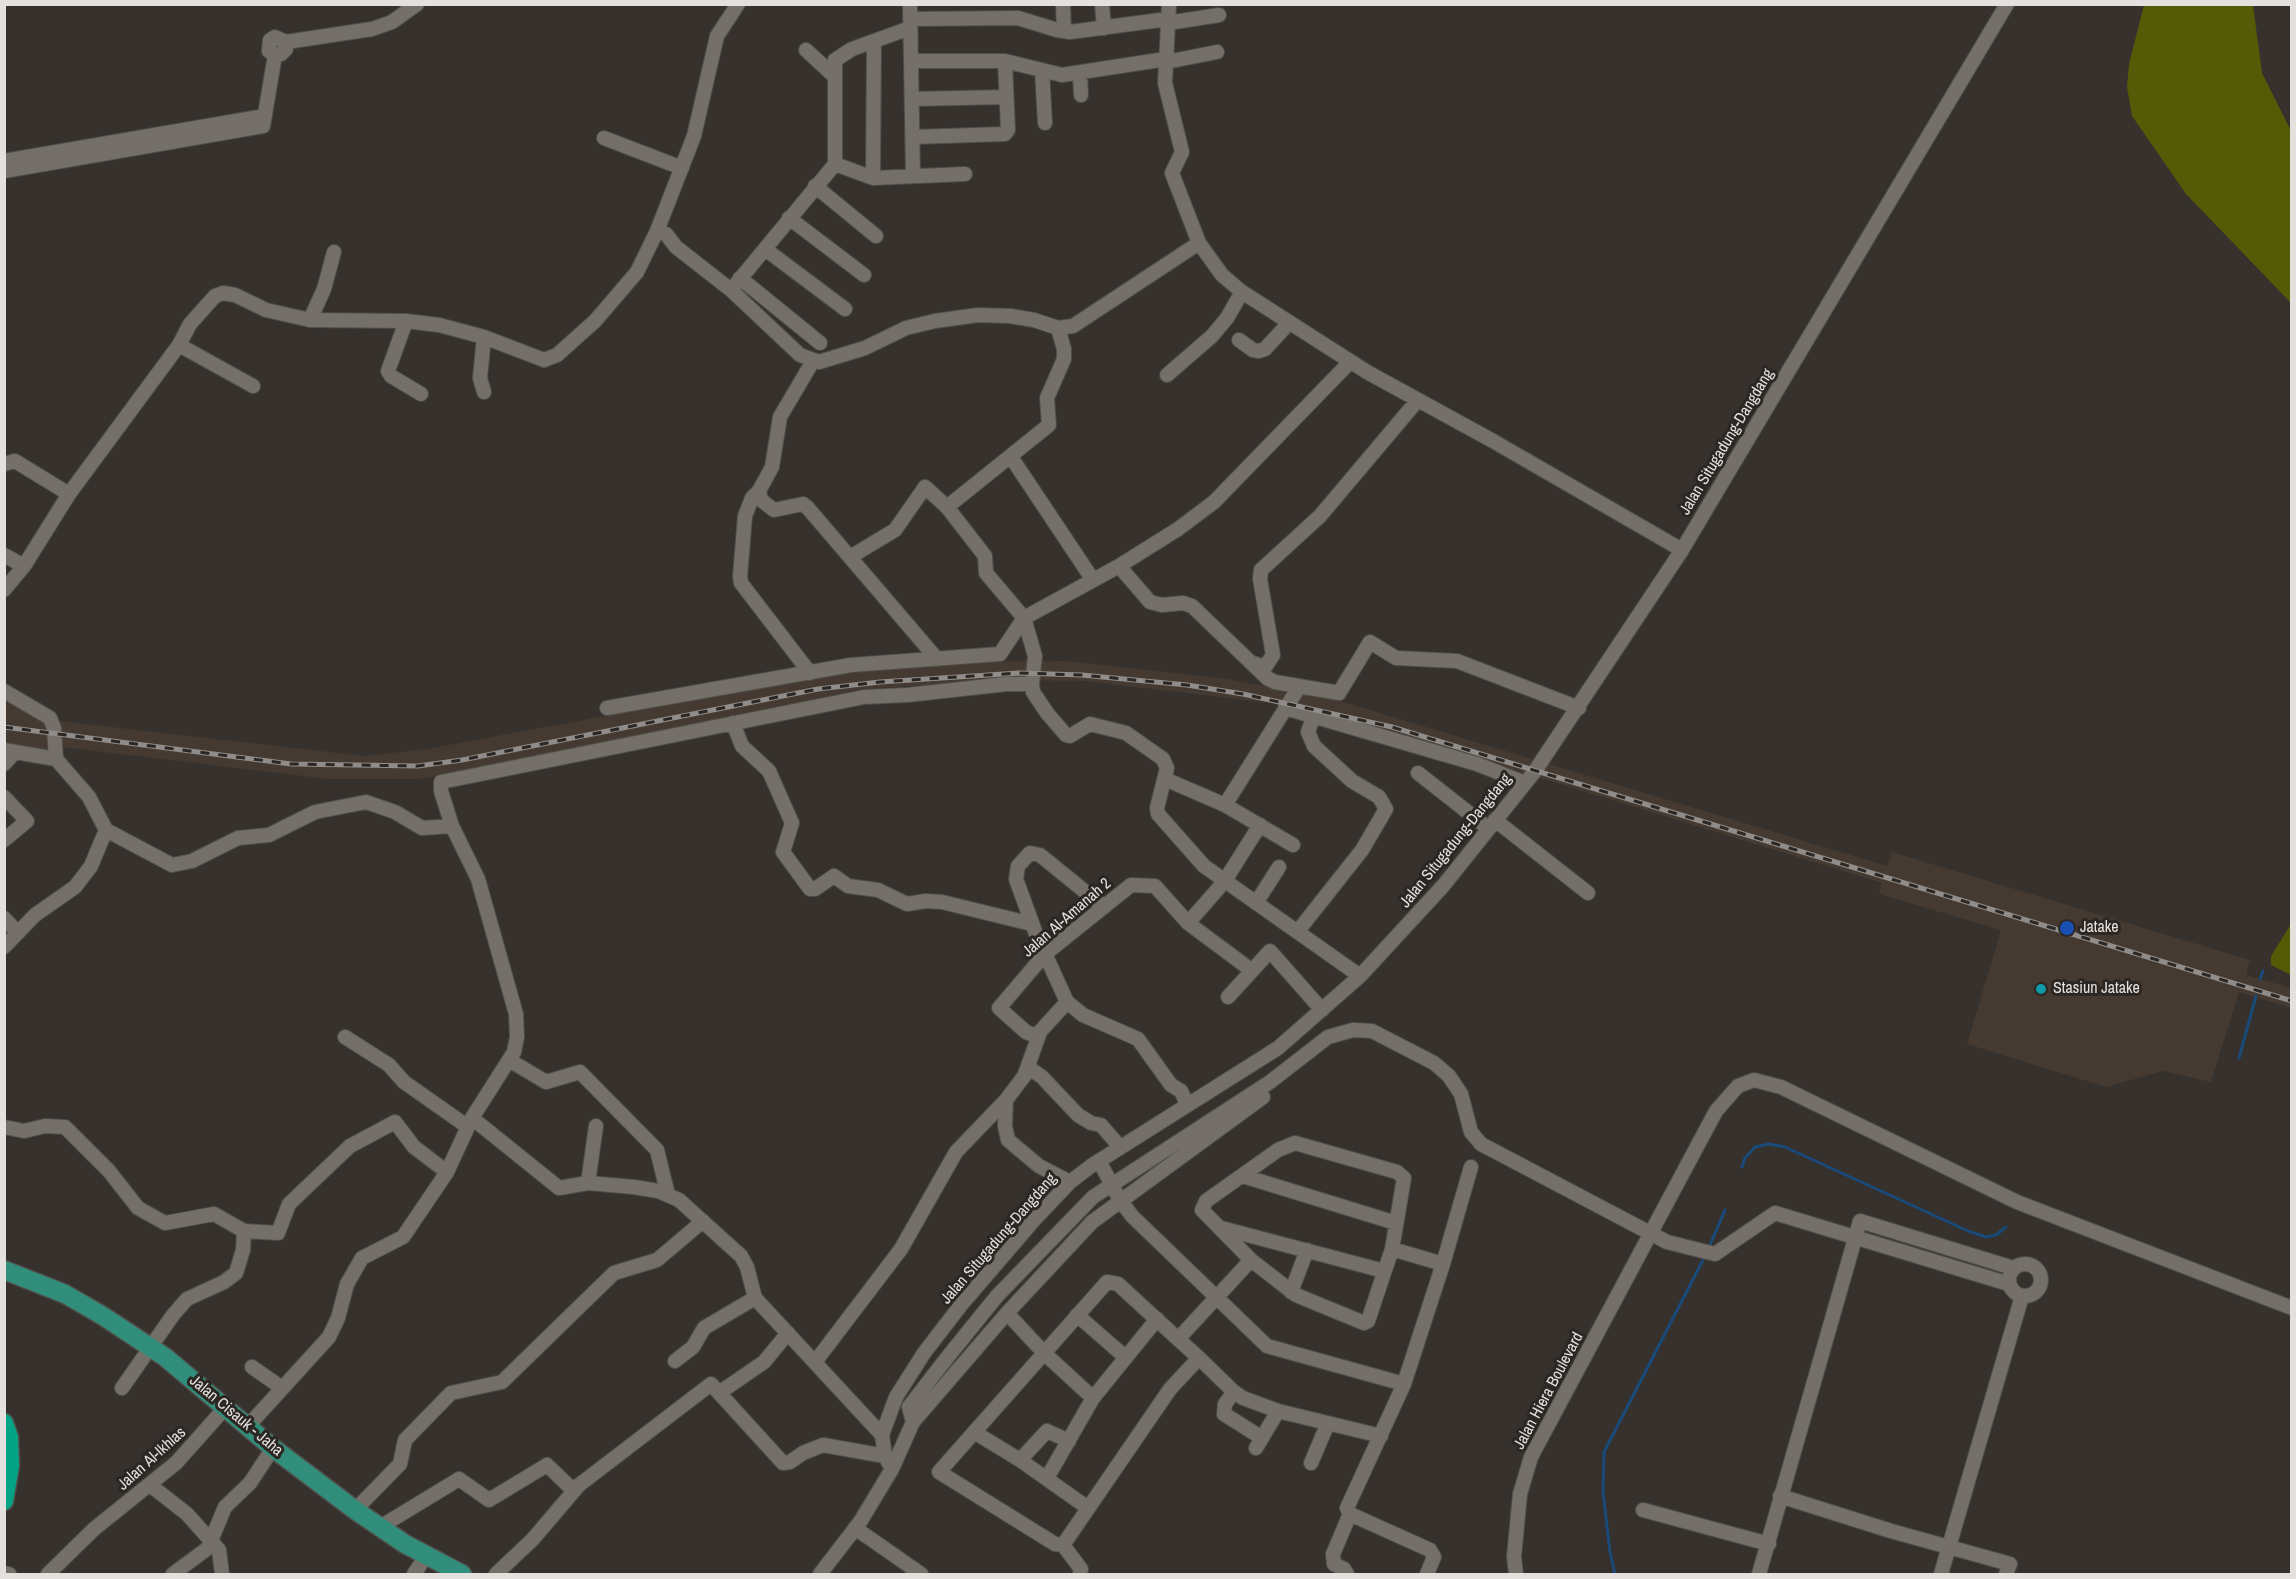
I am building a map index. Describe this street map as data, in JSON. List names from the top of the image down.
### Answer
{
  "streets": {
    "main road": ["Jalan Cisauk - Jaha"],
    "street": [
      "Jalan Situgadung-Dangdang",
      "Jalan Al-Amanah 2",
      "Jalan Hiera Boulevard",
      "Jalan Al-Ikhlas"
    ]
  },
  "crossings": [
    ["Jalan Cisauk - Jaha", "Jalan Al-Ikhlas"]
  ],
  "places": ["Jatake", "Stasiun Jatake"]
}
